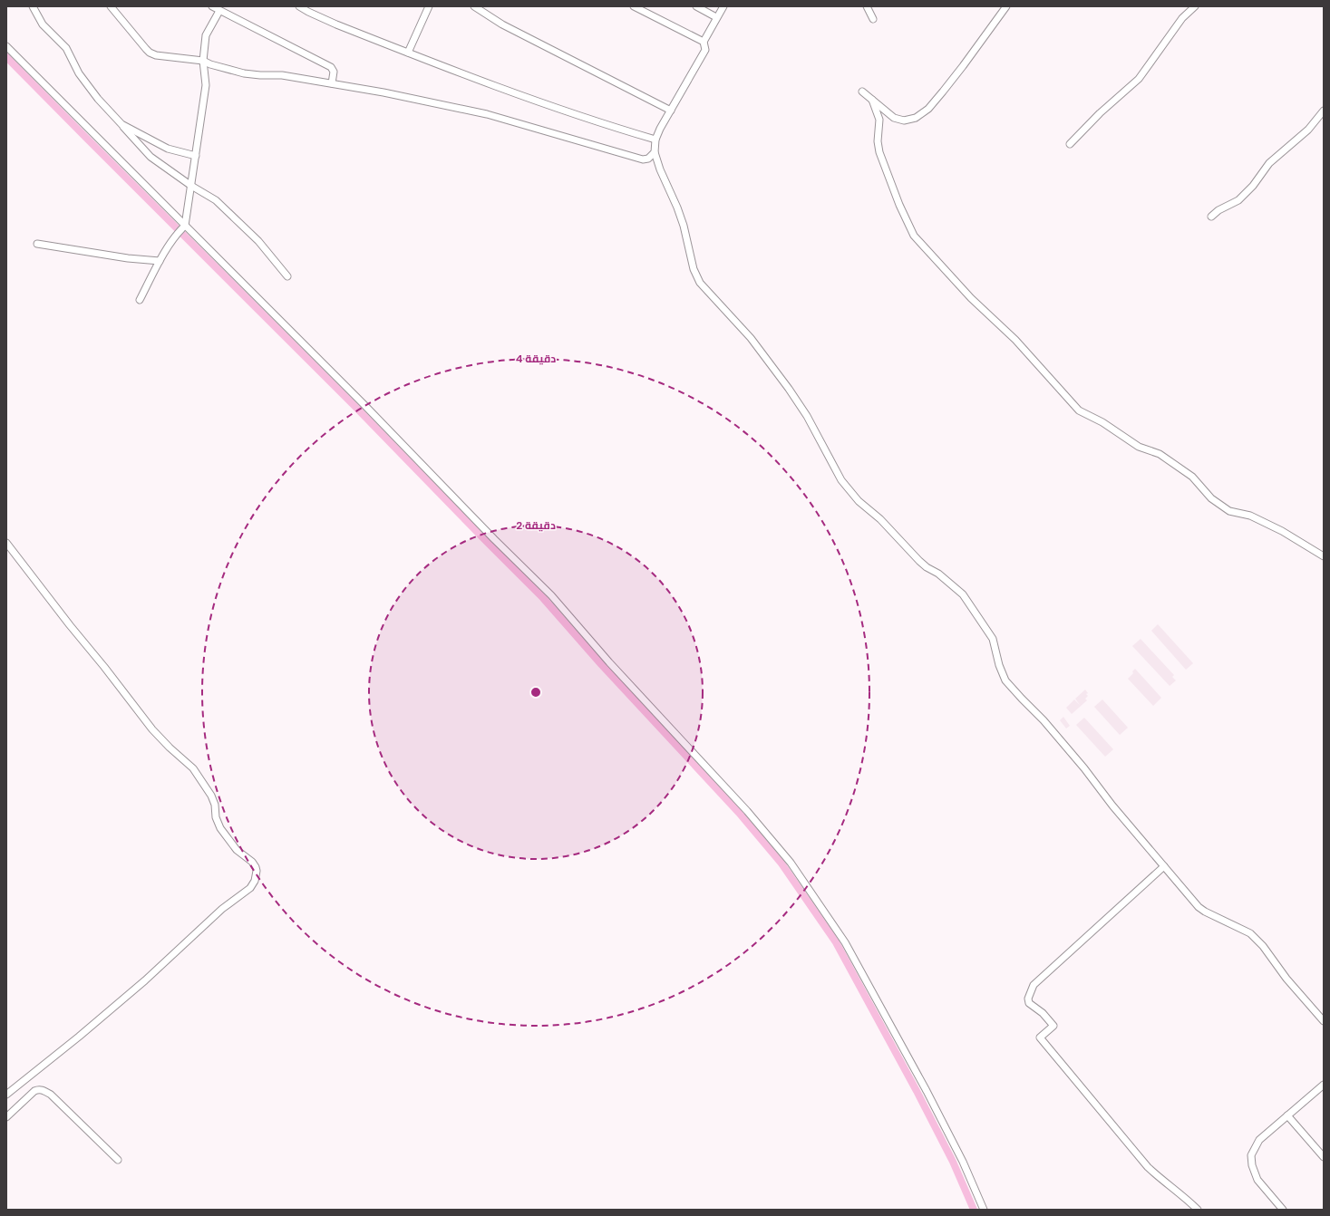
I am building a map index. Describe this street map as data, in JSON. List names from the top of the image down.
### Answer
{
  "rings": ["4 دقيقة", "2 دقيقة"]
}
